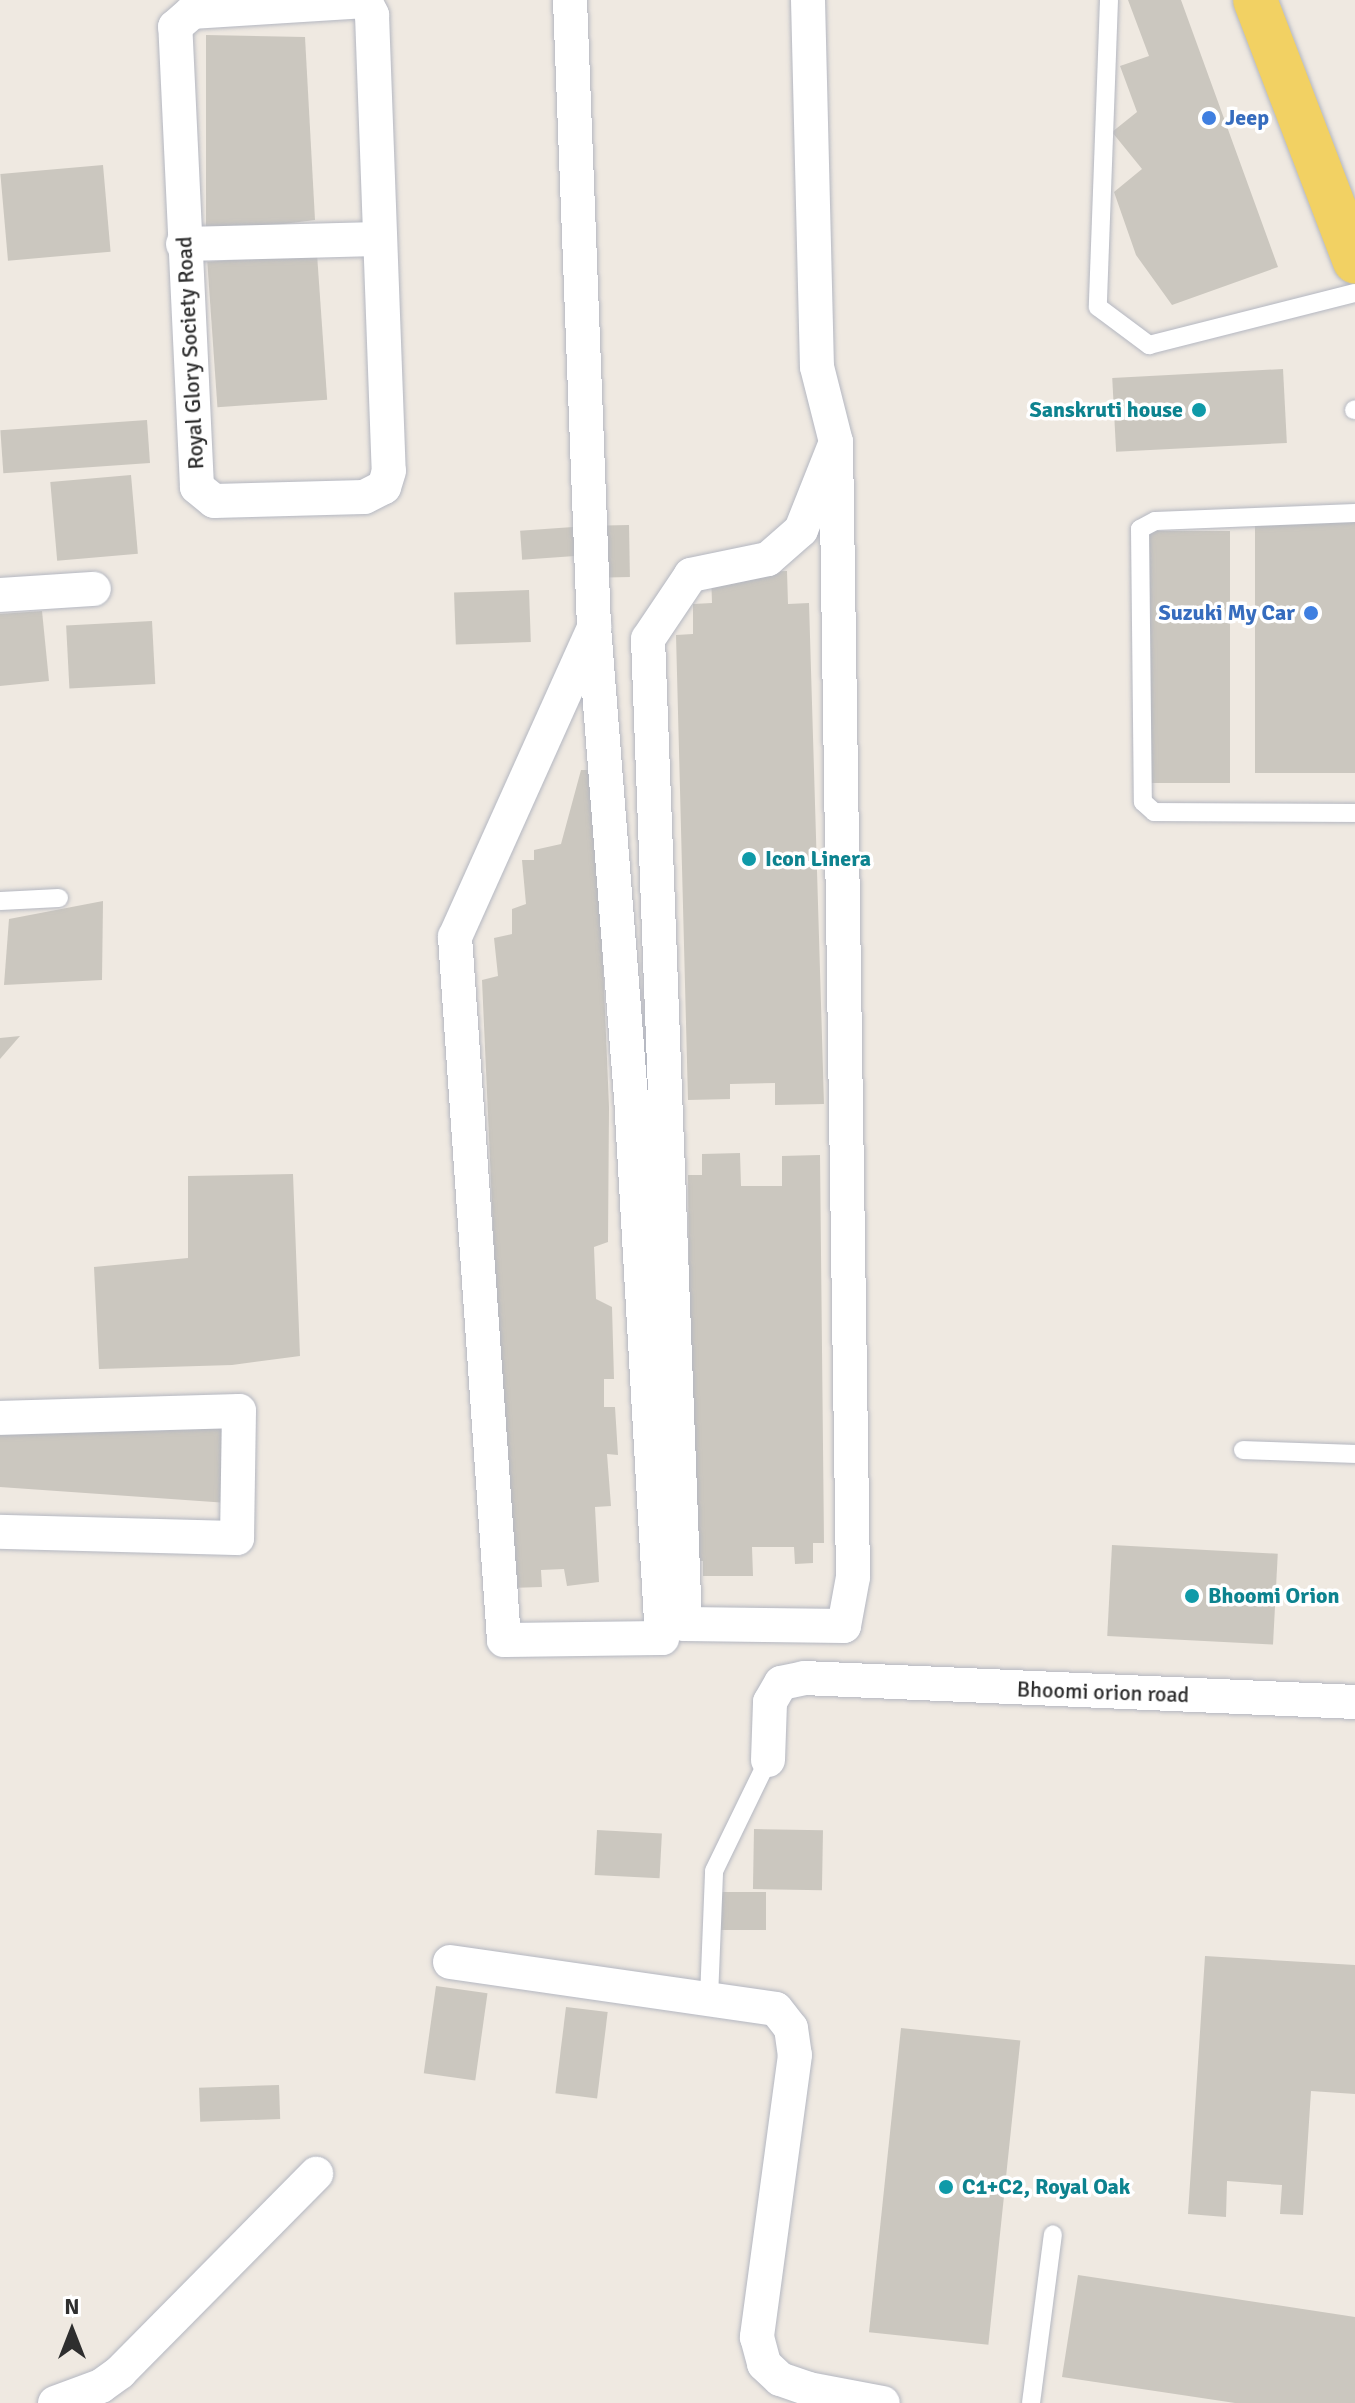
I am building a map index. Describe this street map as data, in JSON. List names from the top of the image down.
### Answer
{
  "streets": {
    "street": ["Royal Glory Society Road", "Bhoomi orion road"]
  },
  "places": [
    "Jeep",
    "Sanskruti house",
    "Suzuki My Car",
    "Icon Linera",
    "Bhoomi Orion",
    "C1+C2, Royal Oak"
  ],
  "north": "top"
}
